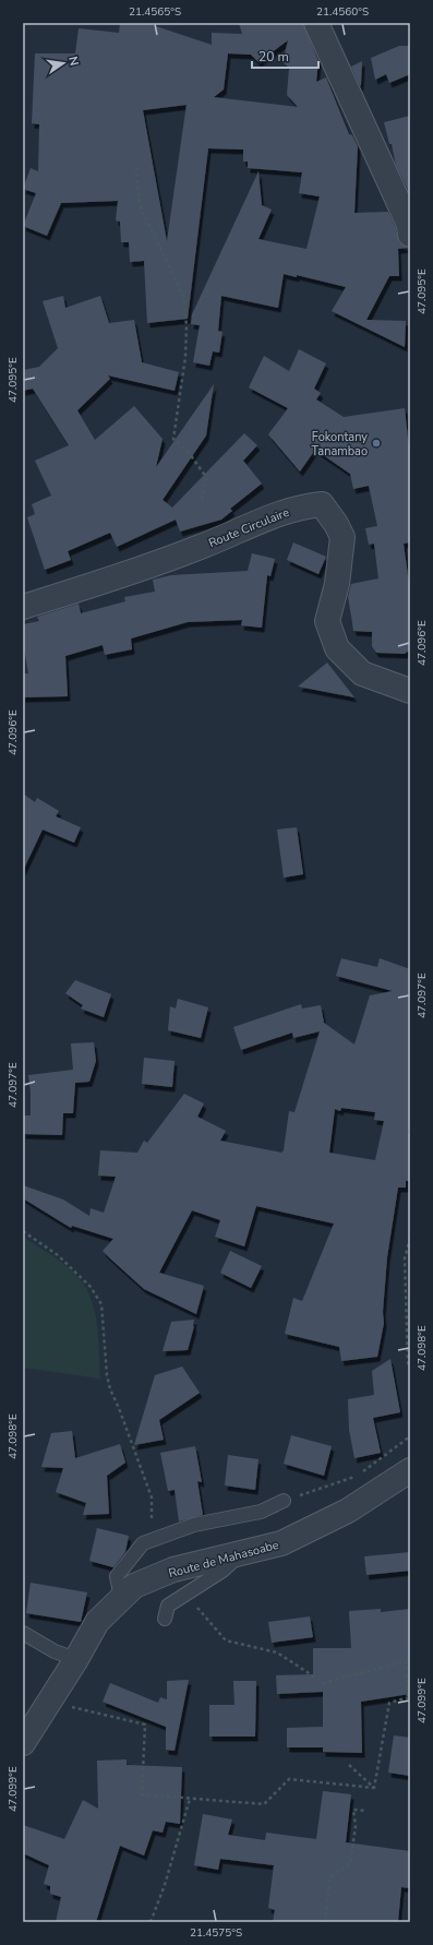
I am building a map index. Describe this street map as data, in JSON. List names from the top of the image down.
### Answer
{
  "streets": {
    "street": ["Route Circulaire", "Route de Mahasoabe"]
  },
  "places": ["Fokontany Tanambao"],
  "scale_bar": "20 m",
  "north": "right",
  "coordinates": [
    "21.4565°S",
    "21.4560°S",
    "47.095°E",
    "47.096°E",
    "47.097°E",
    "47.098°E",
    "47.099°E",
    "21.4575°S"
  ]
}
